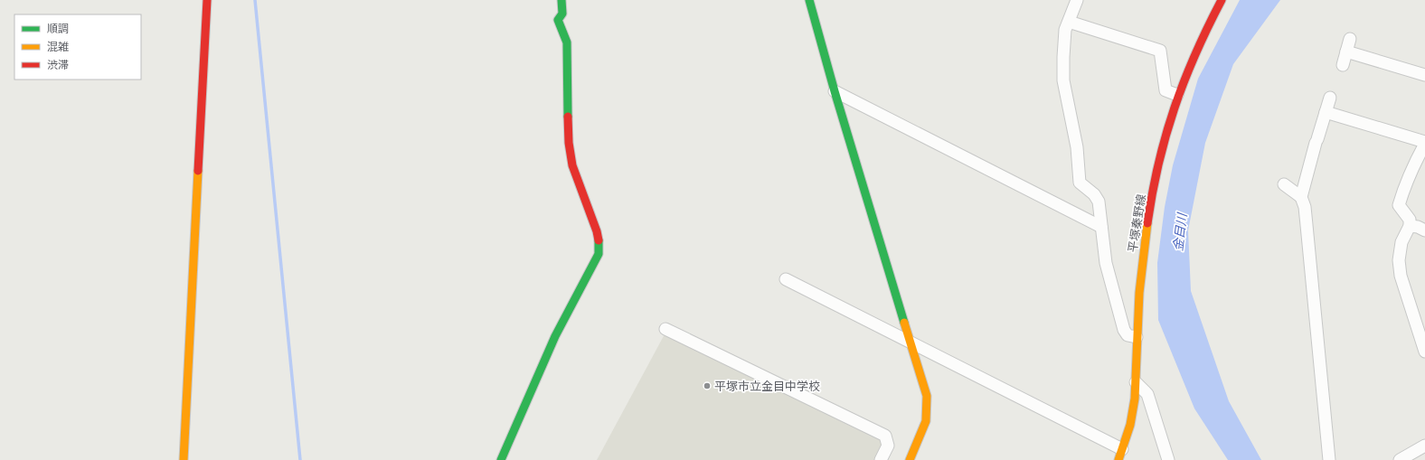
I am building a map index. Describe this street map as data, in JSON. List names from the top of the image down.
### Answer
{
  "streets": {
    "street": ["平塚秦野線"]
  },
  "water": ["金目川"],
  "places": ["平塚市立金目中学校"],
  "legend": ["順調", "混雑", "渋滞"]
}
